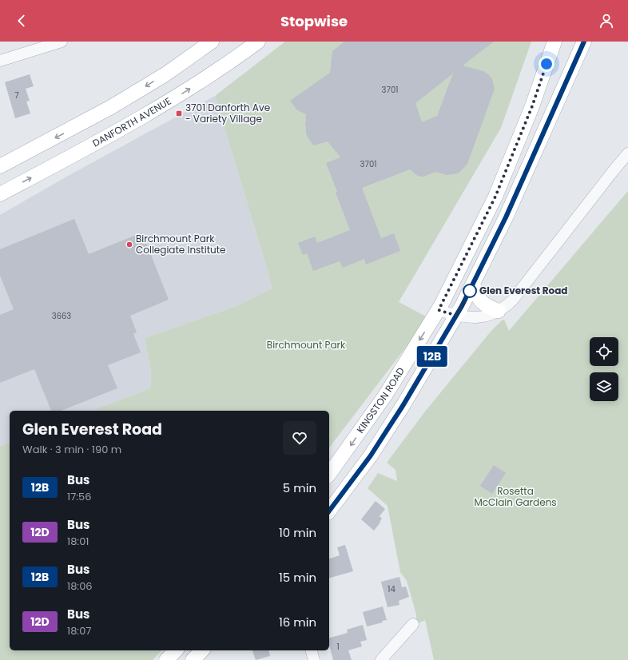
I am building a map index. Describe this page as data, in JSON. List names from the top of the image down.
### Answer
{
  "streets": {
    "main road": ["DANFORTH AVENUE", "KINGSTON ROAD"]
  },
  "parks": ["Birchmount Park", "Rosetta McClain Gardens"],
  "places": {
    "transit": ["3701 Danforth Ave - Variety Village"],
    "other": ["Birchmount Park Collegiate Institute", "Glen Everest Road"]
  },
  "lines": ["bus line 12B"],
  "house_numbers": [
    "3701",
    "7",
    "3701",
    "3663",
    "14",
    "1"
  ],
  "page": {
    "header": "Stopwise",
    "on_map": "12B",
    "heading": ["Glen Everest Road", "Walk · 3 min · 190 m"],
    "list": [
      {
        "mark": "12B",
        "name": "Bus",
        "note": "17:56",
        "value": "5 min"
      },
      {
        "mark": "12D",
        "name": "Bus",
        "note": "18:01",
        "value": "10 min"
      },
      {
        "mark": "12B",
        "name": "Bus",
        "note": "18:06",
        "value": "15 min"
      },
      {
        "mark": "12D",
        "name": "Bus",
        "note": "18:07",
        "value": "16 min"
      }
    ]
  }
}
